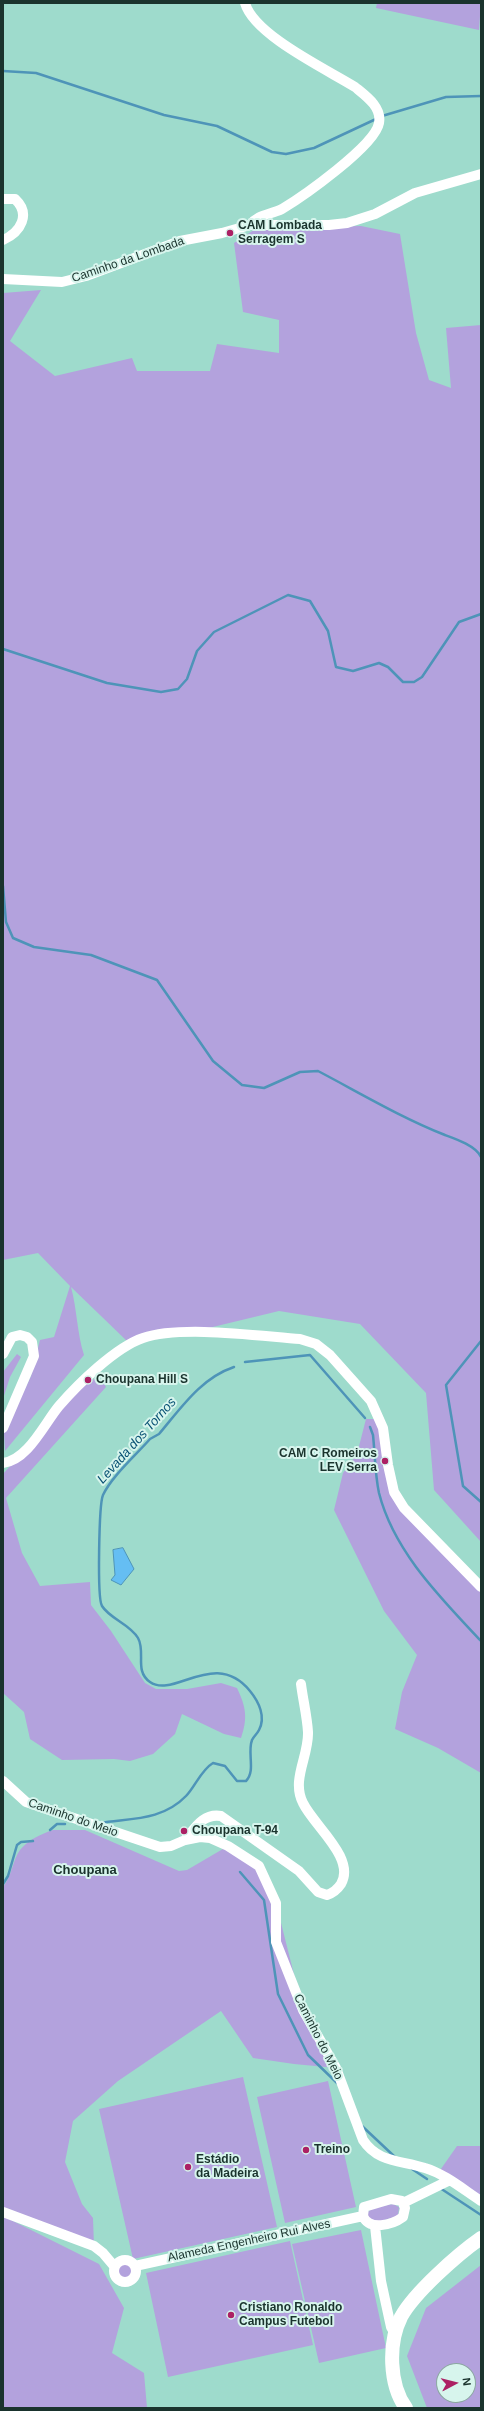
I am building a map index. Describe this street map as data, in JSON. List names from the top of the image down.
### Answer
{
  "streets": {
    "street": ["Caminho da Lombada", "Caminho do Meio", "Alameda Engenheiro Rui Alves"]
  },
  "districts": ["Choupana"],
  "water": ["Levada dos Tornos"],
  "places": [
    "CAM Lombada Serragem S",
    "Choupana Hill S",
    "CAM C Romeiros LEV Serra",
    "Choupana T-94",
    "Treino",
    "Estádio da Madeira",
    "Cristiano Ronaldo Campus Futebol"
  ],
  "north": "right"
}
